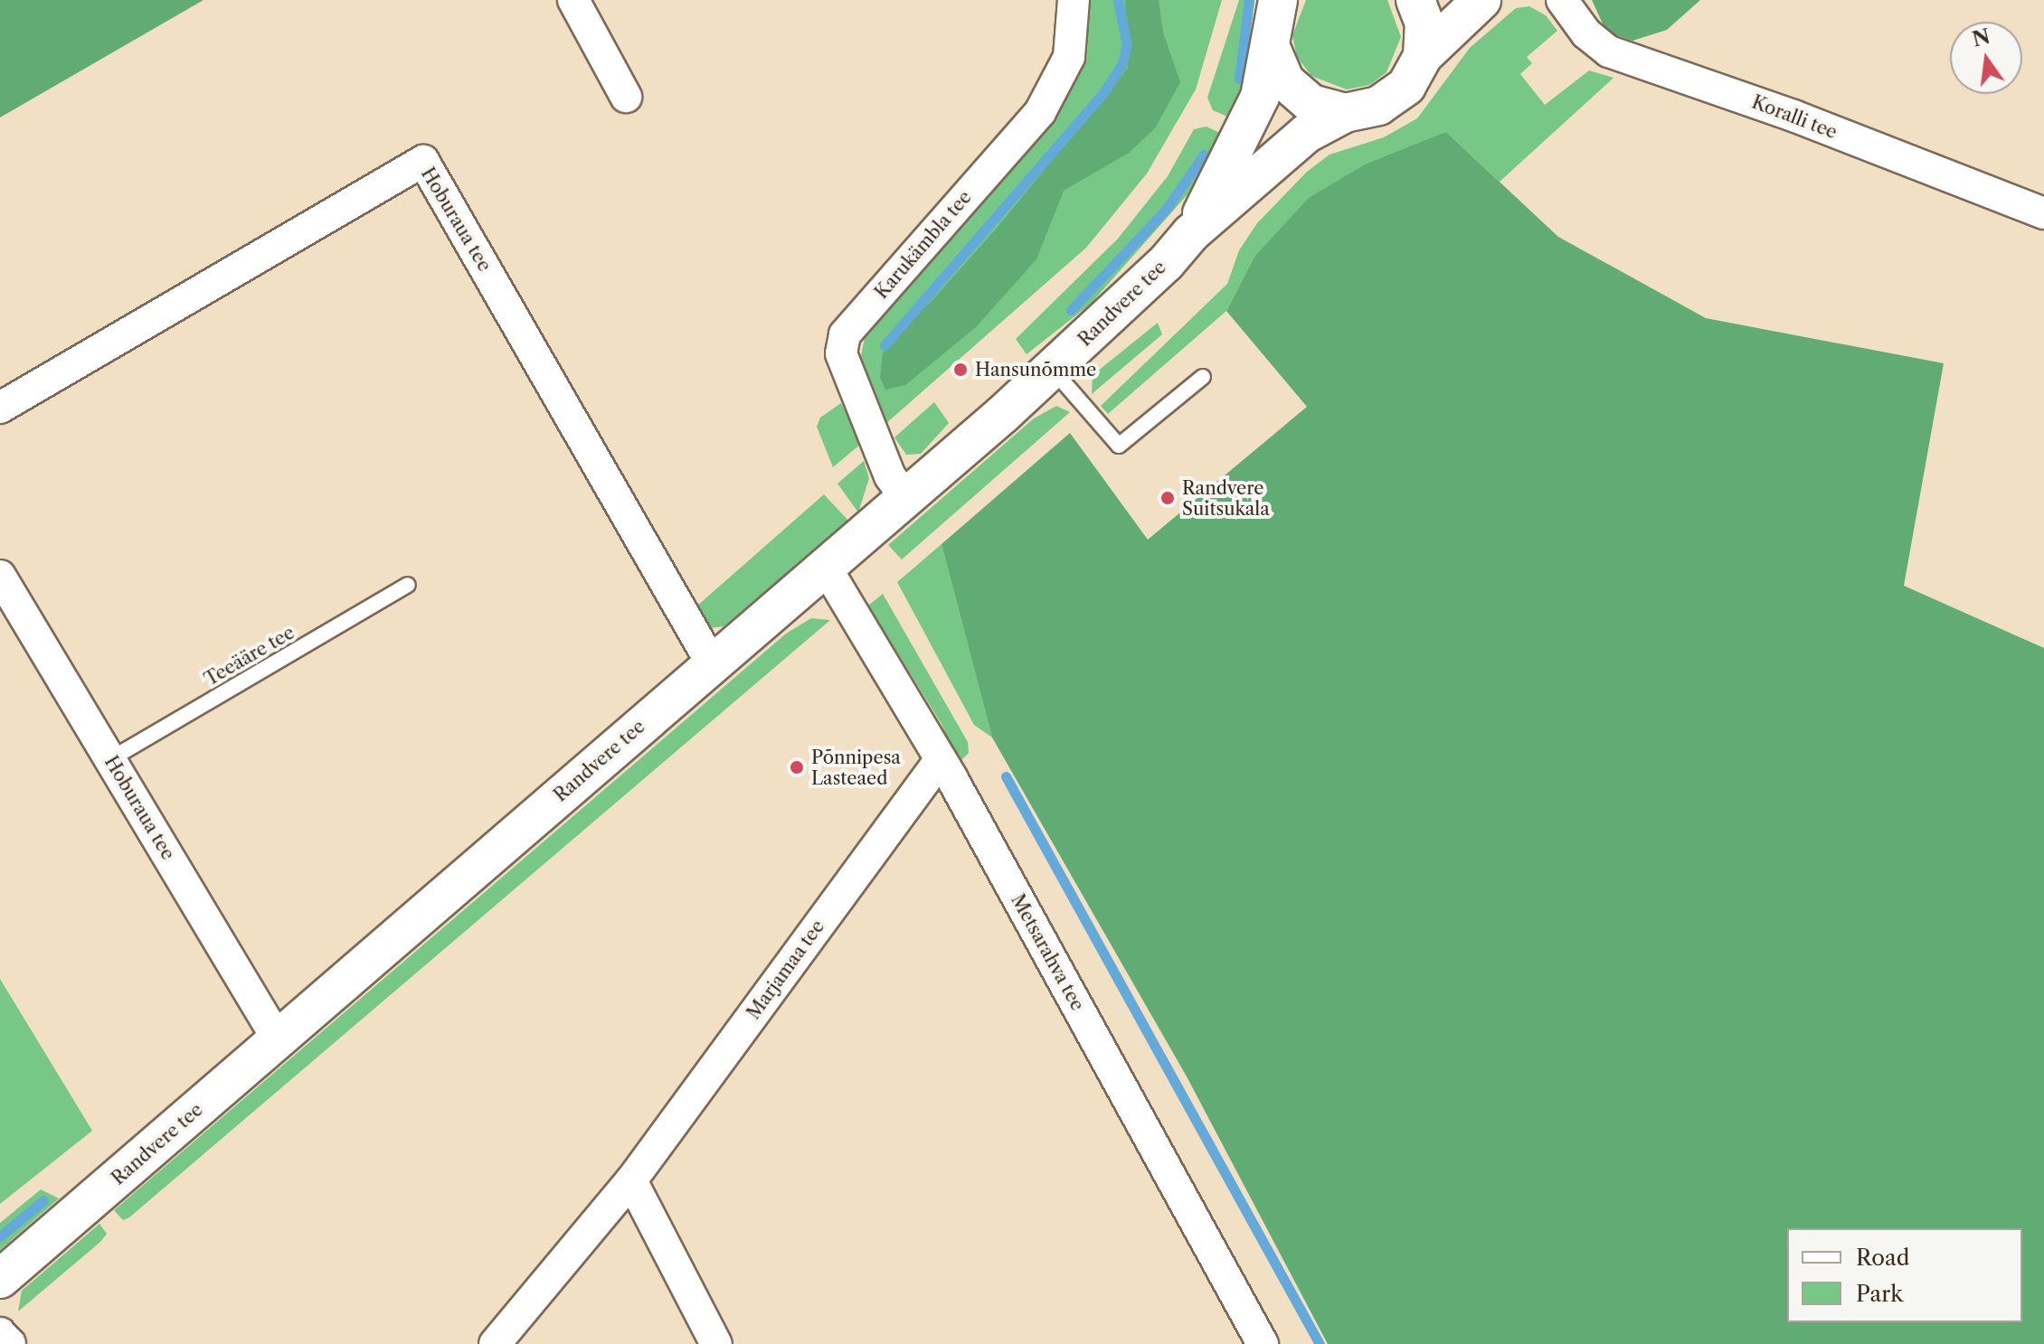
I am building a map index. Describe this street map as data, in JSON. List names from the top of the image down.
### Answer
{
  "streets": {
    "street": [
      "Koralli tee",
      "Hoburaua tee",
      "Karukämbla tee",
      "Randvere tee",
      "Metsarahva tee",
      "Marjamaa tee"
    ],
    "lane": ["Teeääre tee"]
  },
  "crossings": [
    ["Hoburaua tee", "Randvere tee"],
    ["Hoburaua tee", "Teeääre tee"],
    ["Karukämbla tee", "Randvere tee"],
    ["Randvere tee", "Metsarahva tee"],
    ["Metsarahva tee", "Marjamaa tee"]
  ],
  "places": ["Hansunõmme", "Randvere Suitsukala", "Põnnipesa Lasteaed"],
  "legend": ["Road", "Park"],
  "north": "top"
}
